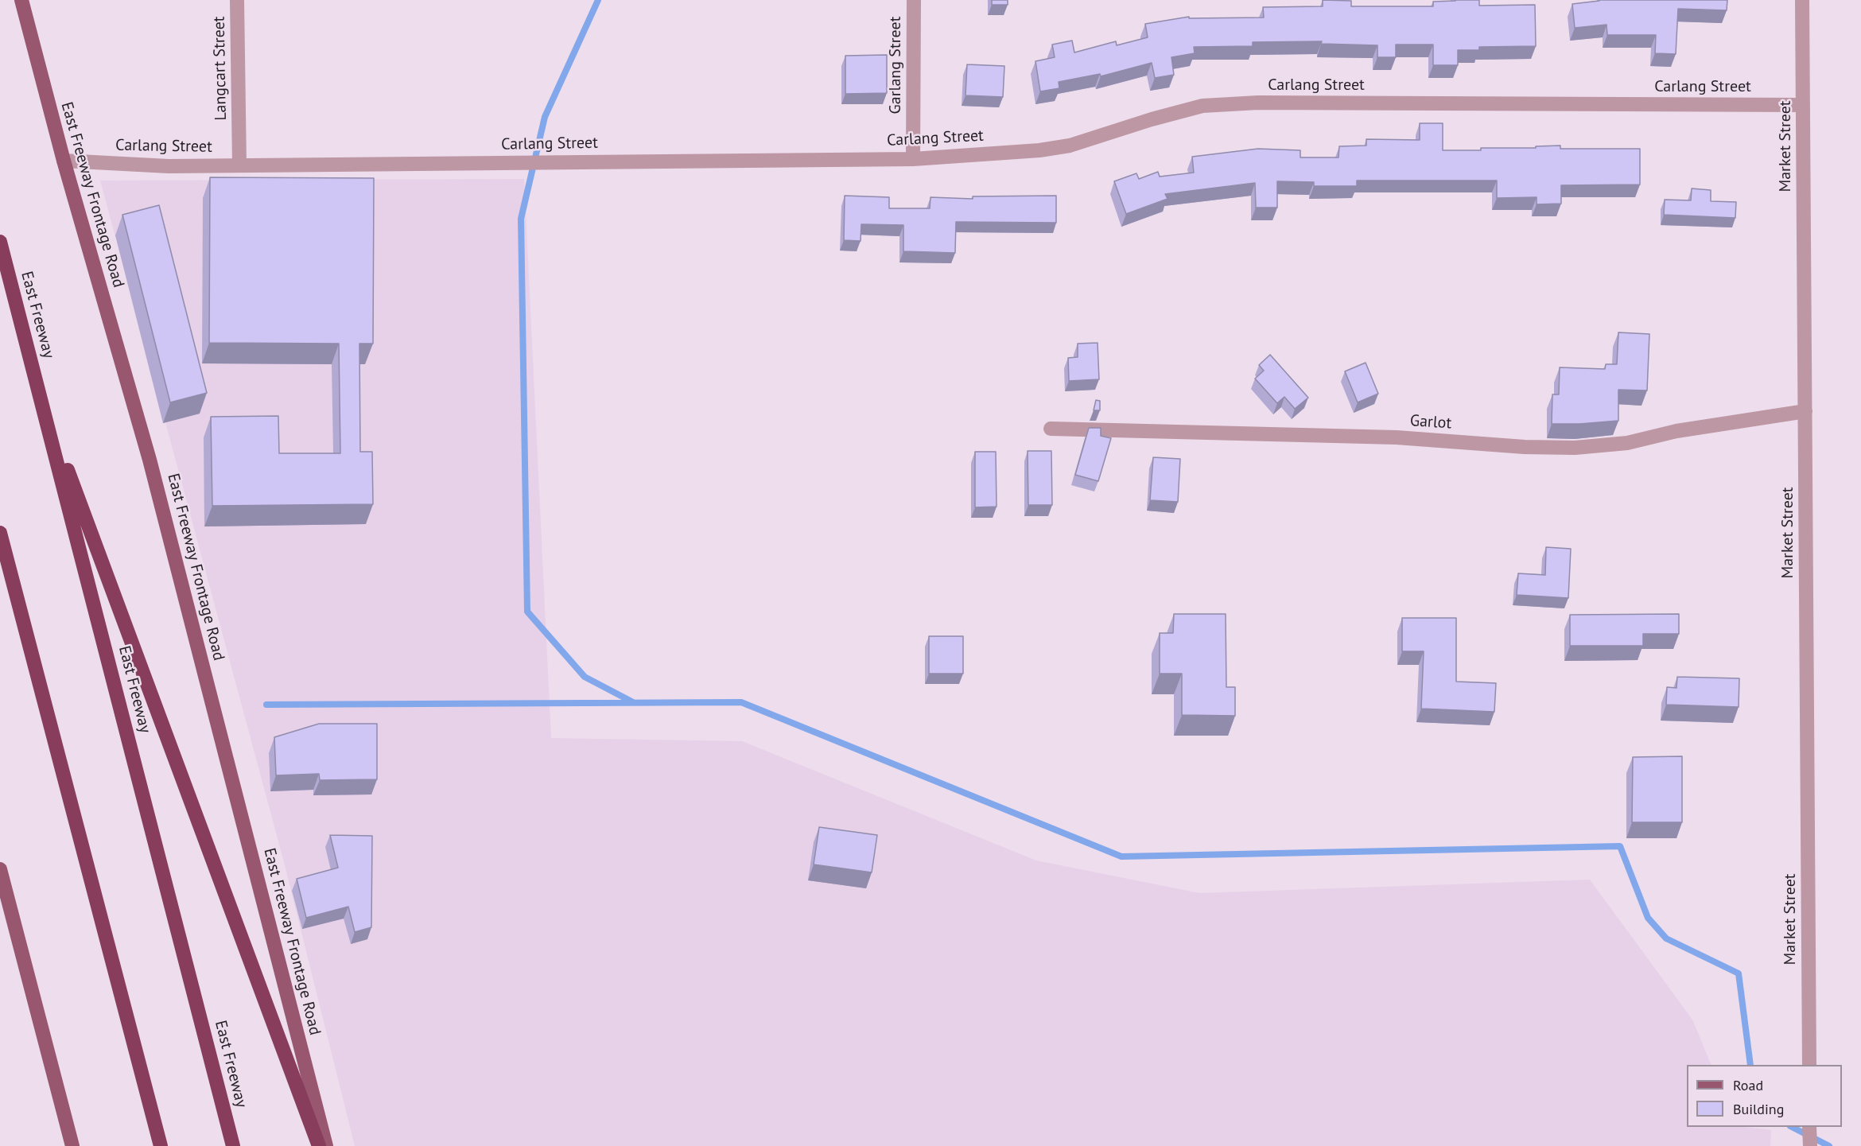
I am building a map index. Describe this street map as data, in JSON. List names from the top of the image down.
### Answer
{
  "streets": {
    "highway": ["East Freeway"],
    "main road": ["East Freeway Frontage Road"],
    "street": [
      "Garlang Street",
      "Langcart Street",
      "Carlang Street",
      "Market Street",
      "Garlot"
    ]
  },
  "crossings": [
    ["Garlang Street", "Carlang Street"],
    ["Langcart Street", "Carlang Street"],
    ["Carlang Street", "Market Street"],
    ["Carlang Street", "East Freeway Frontage Road"],
    ["Market Street", "Garlot"]
  ],
  "legend": ["Road", "Building"]
}
